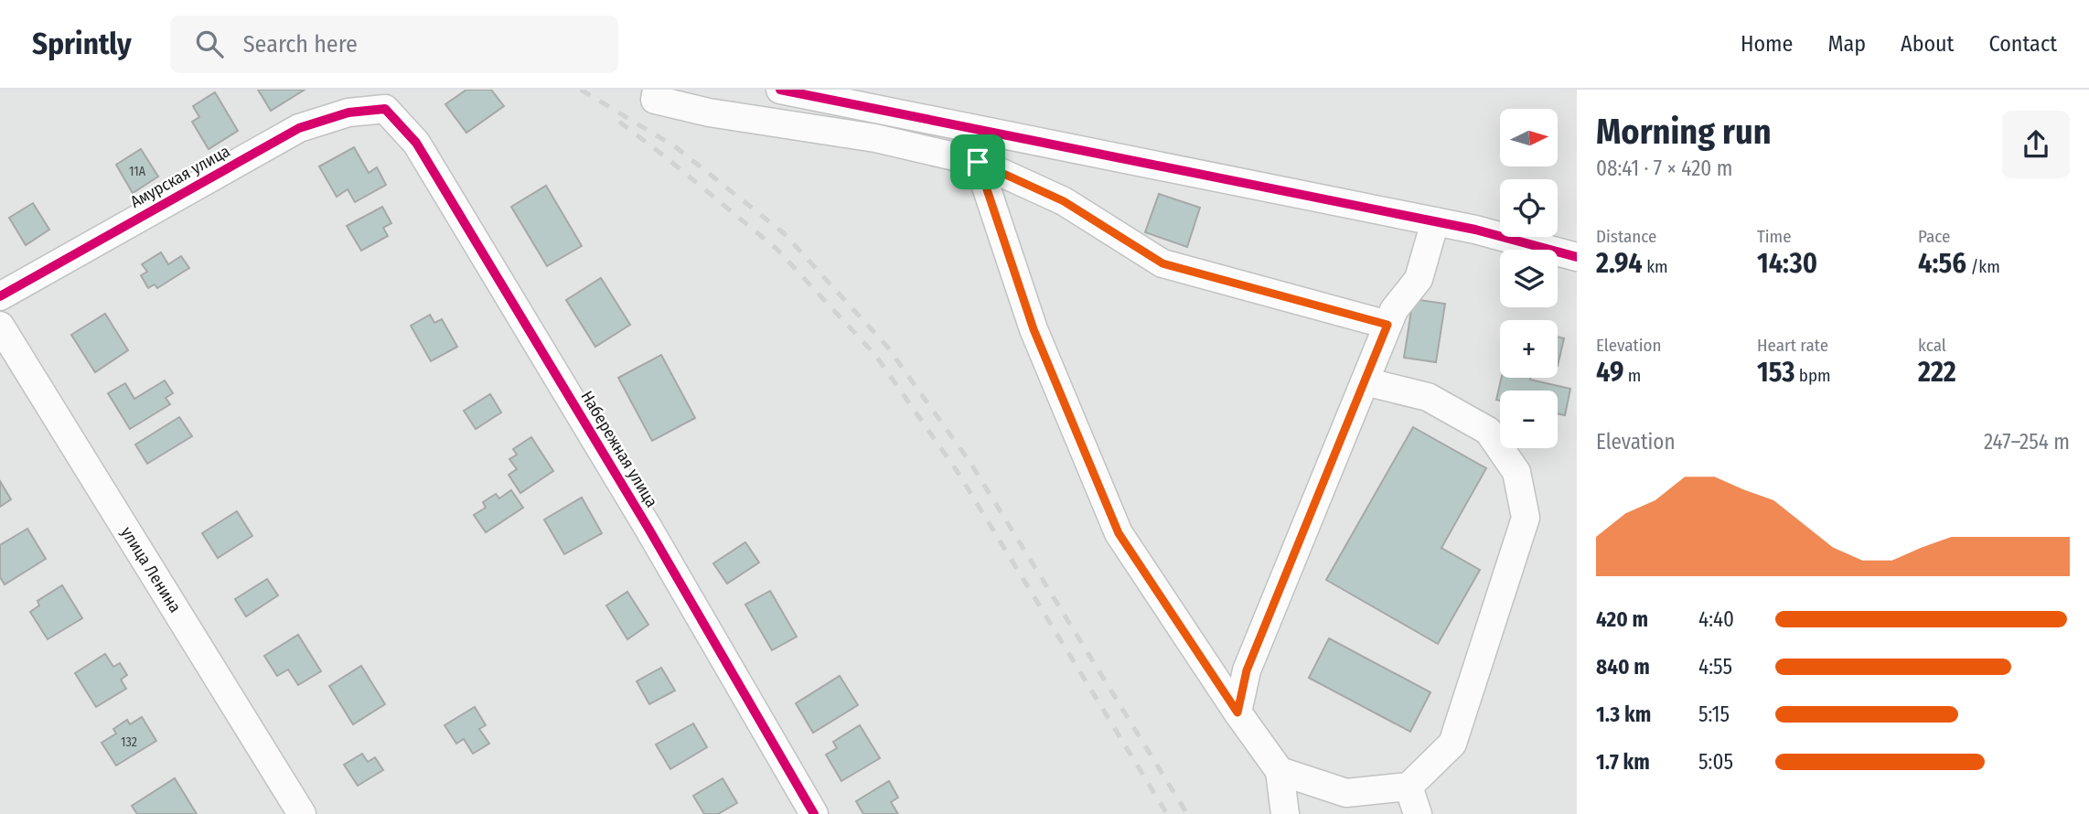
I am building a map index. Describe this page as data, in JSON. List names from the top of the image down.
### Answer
{
  "streets": {
    "street": ["Амурская улица", "Набережная улица", "улица Ленина"]
  },
  "crossings": [
    ["Амурская улица", "Набережная улица"]
  ],
  "house_numbers": ["11А", "132"],
  "north": "right",
  "page": {
    "header": "Sprintly",
    "search": "Search here",
    "nav": [
      "Home",
      "Map",
      "About",
      "Contact"
    ],
    "heading": ["Morning run", "08:41 · 7 × 420 m"],
    "map_buttons": ["+", "−"],
    "stats": [
      ["Distance", "2.94 km"],
      ["Time", "14:30"],
      ["Pace", "4:56 /km"],
      ["Elevation", "49 m"],
      ["Heart rate", "153 bpm"],
      ["kcal", "222"]
    ],
    "chart": ["Elevation", "247–254 m"],
    "list": [
      {
        "name": "420 m",
        "note": "4:40"
      },
      {
        "name": "840 m",
        "note": "4:55"
      },
      {
        "name": "1.3 km",
        "note": "5:15"
      },
      {
        "name": "1.7 km",
        "note": "5:05"
      }
    ]
  }
}
